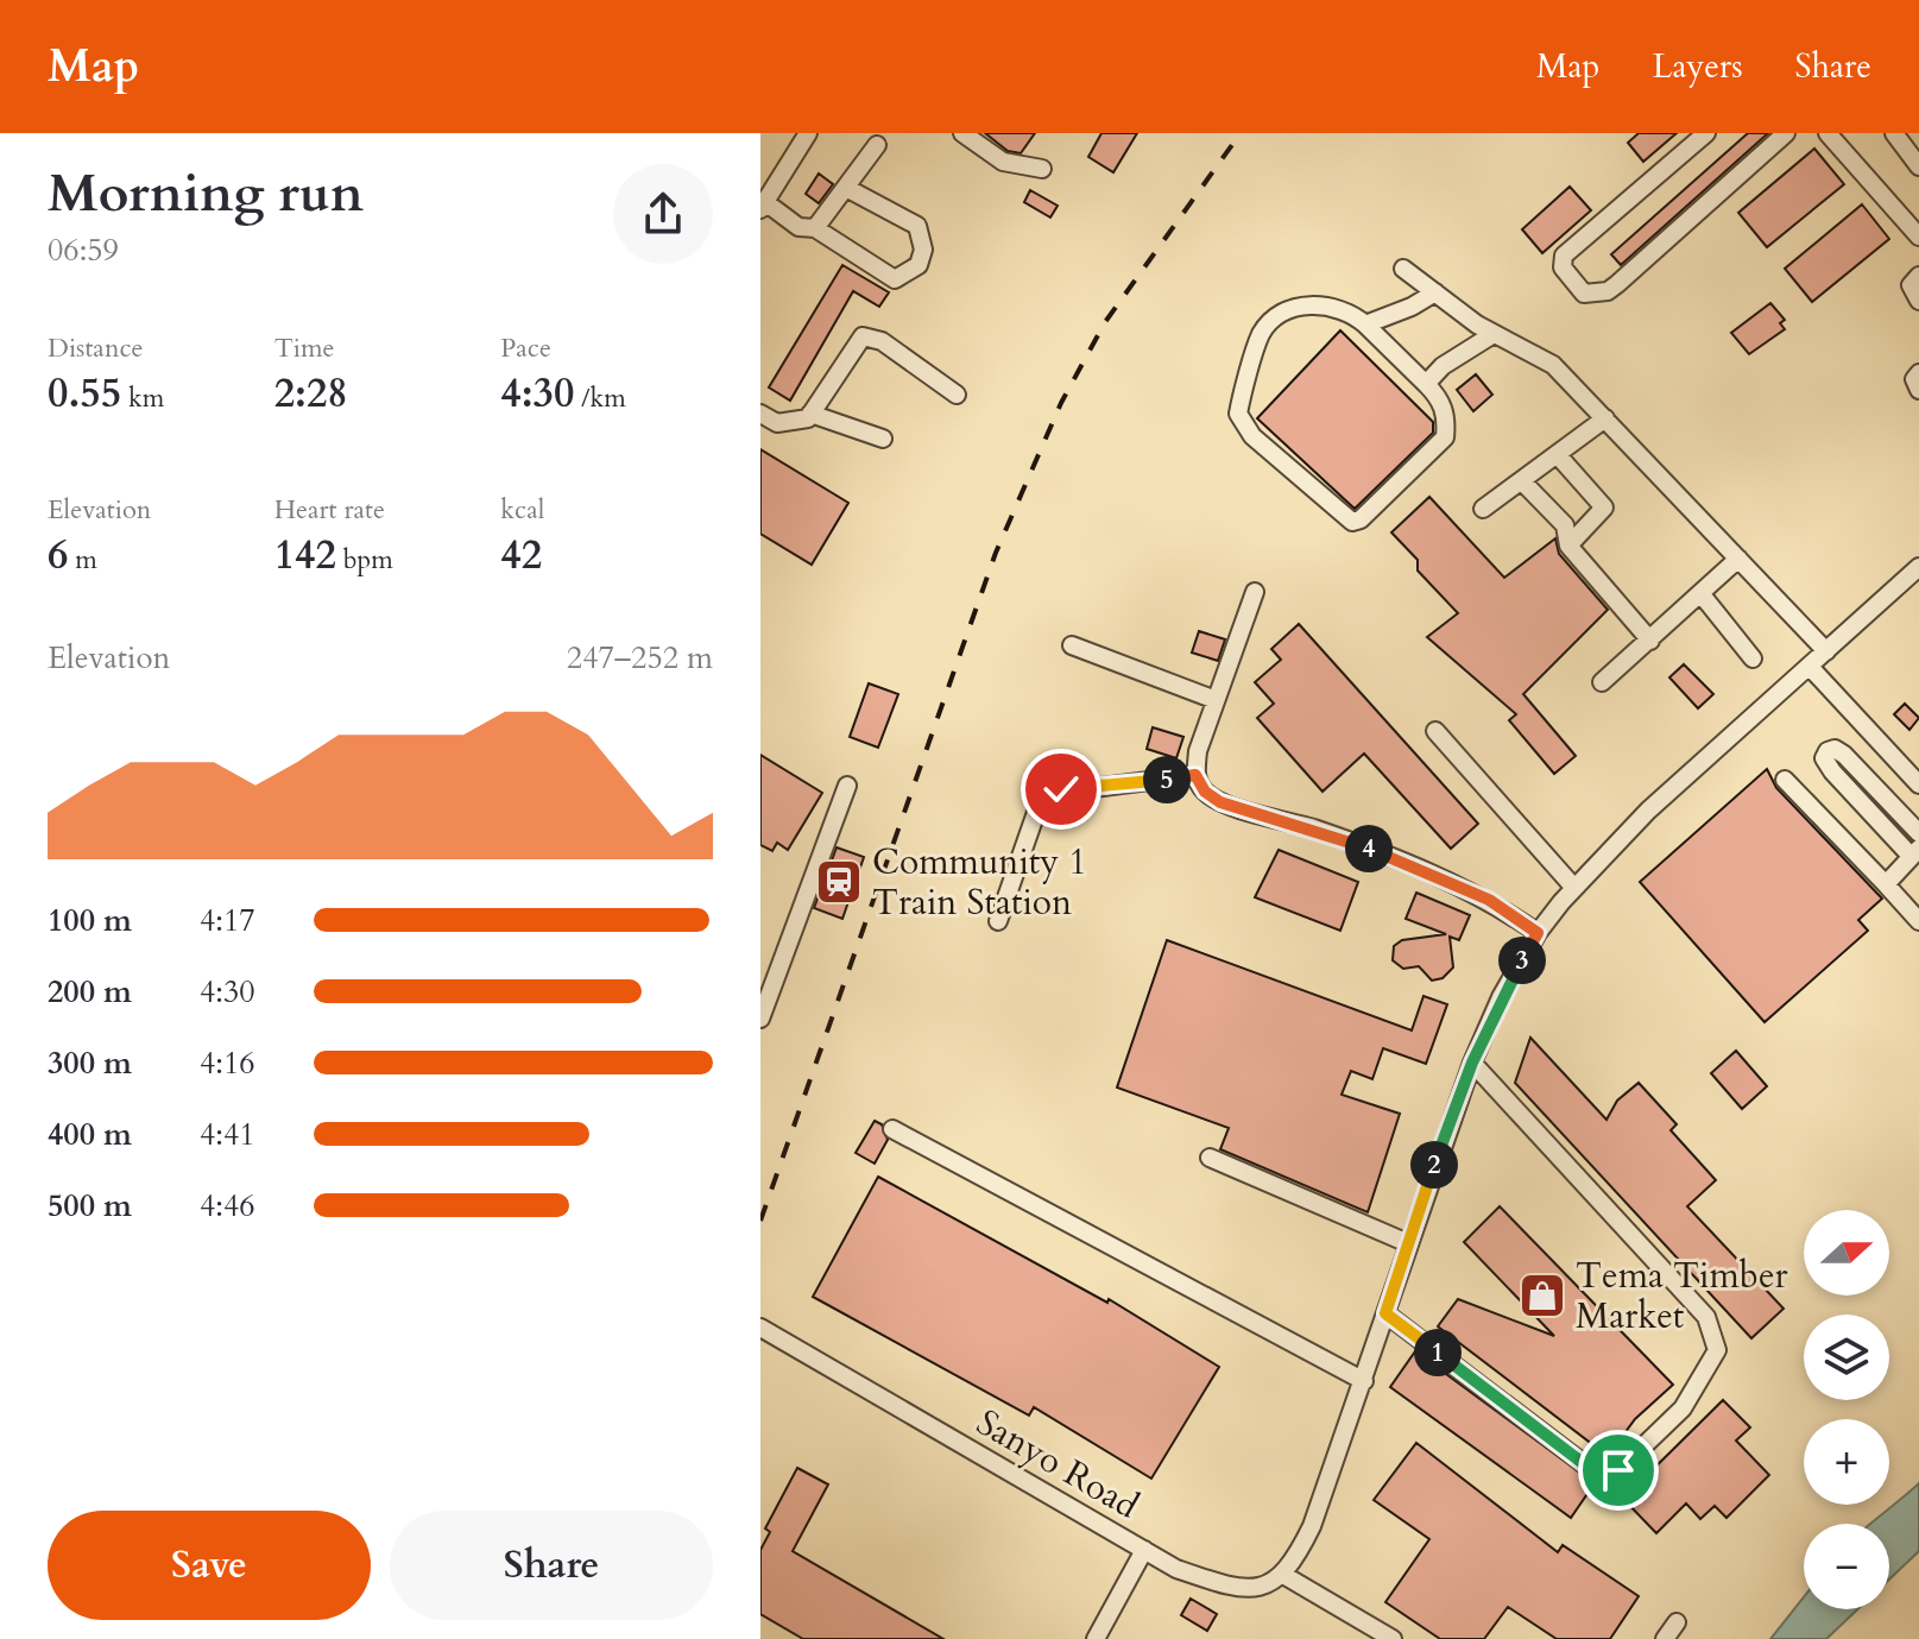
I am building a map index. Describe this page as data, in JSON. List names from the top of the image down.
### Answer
{
  "streets": {
    "street": ["Sanyo Road"]
  },
  "places": {
    "station": ["Community 1 Train Station"],
    "shop": ["Tema Timber Market"]
  },
  "north": "right",
  "page": {
    "header": "Map",
    "nav": ["Map", "Layers", "Share"],
    "heading": ["Morning run", "06:59"],
    "stats": [
      ["Distance", "0.55 km"],
      ["Time", "2:28"],
      ["Pace", "4:30 /km"],
      ["Elevation", "6 m"],
      ["Heart rate", "142 bpm"],
      ["kcal", "42"]
    ],
    "chart": ["Elevation", "247–252 m"],
    "pins": [
      "5",
      "4",
      "3",
      "2",
      "1"
    ],
    "list": [
      {
        "name": "100 m",
        "note": "4:17"
      },
      {
        "name": "200 m",
        "note": "4:30"
      },
      {
        "name": "300 m",
        "note": "4:16"
      },
      {
        "name": "400 m",
        "note": "4:41"
      },
      {
        "name": "500 m",
        "note": "4:46"
      }
    ],
    "map_buttons": ["+", "−"],
    "buttons": ["Save", "Share"]
  }
}
